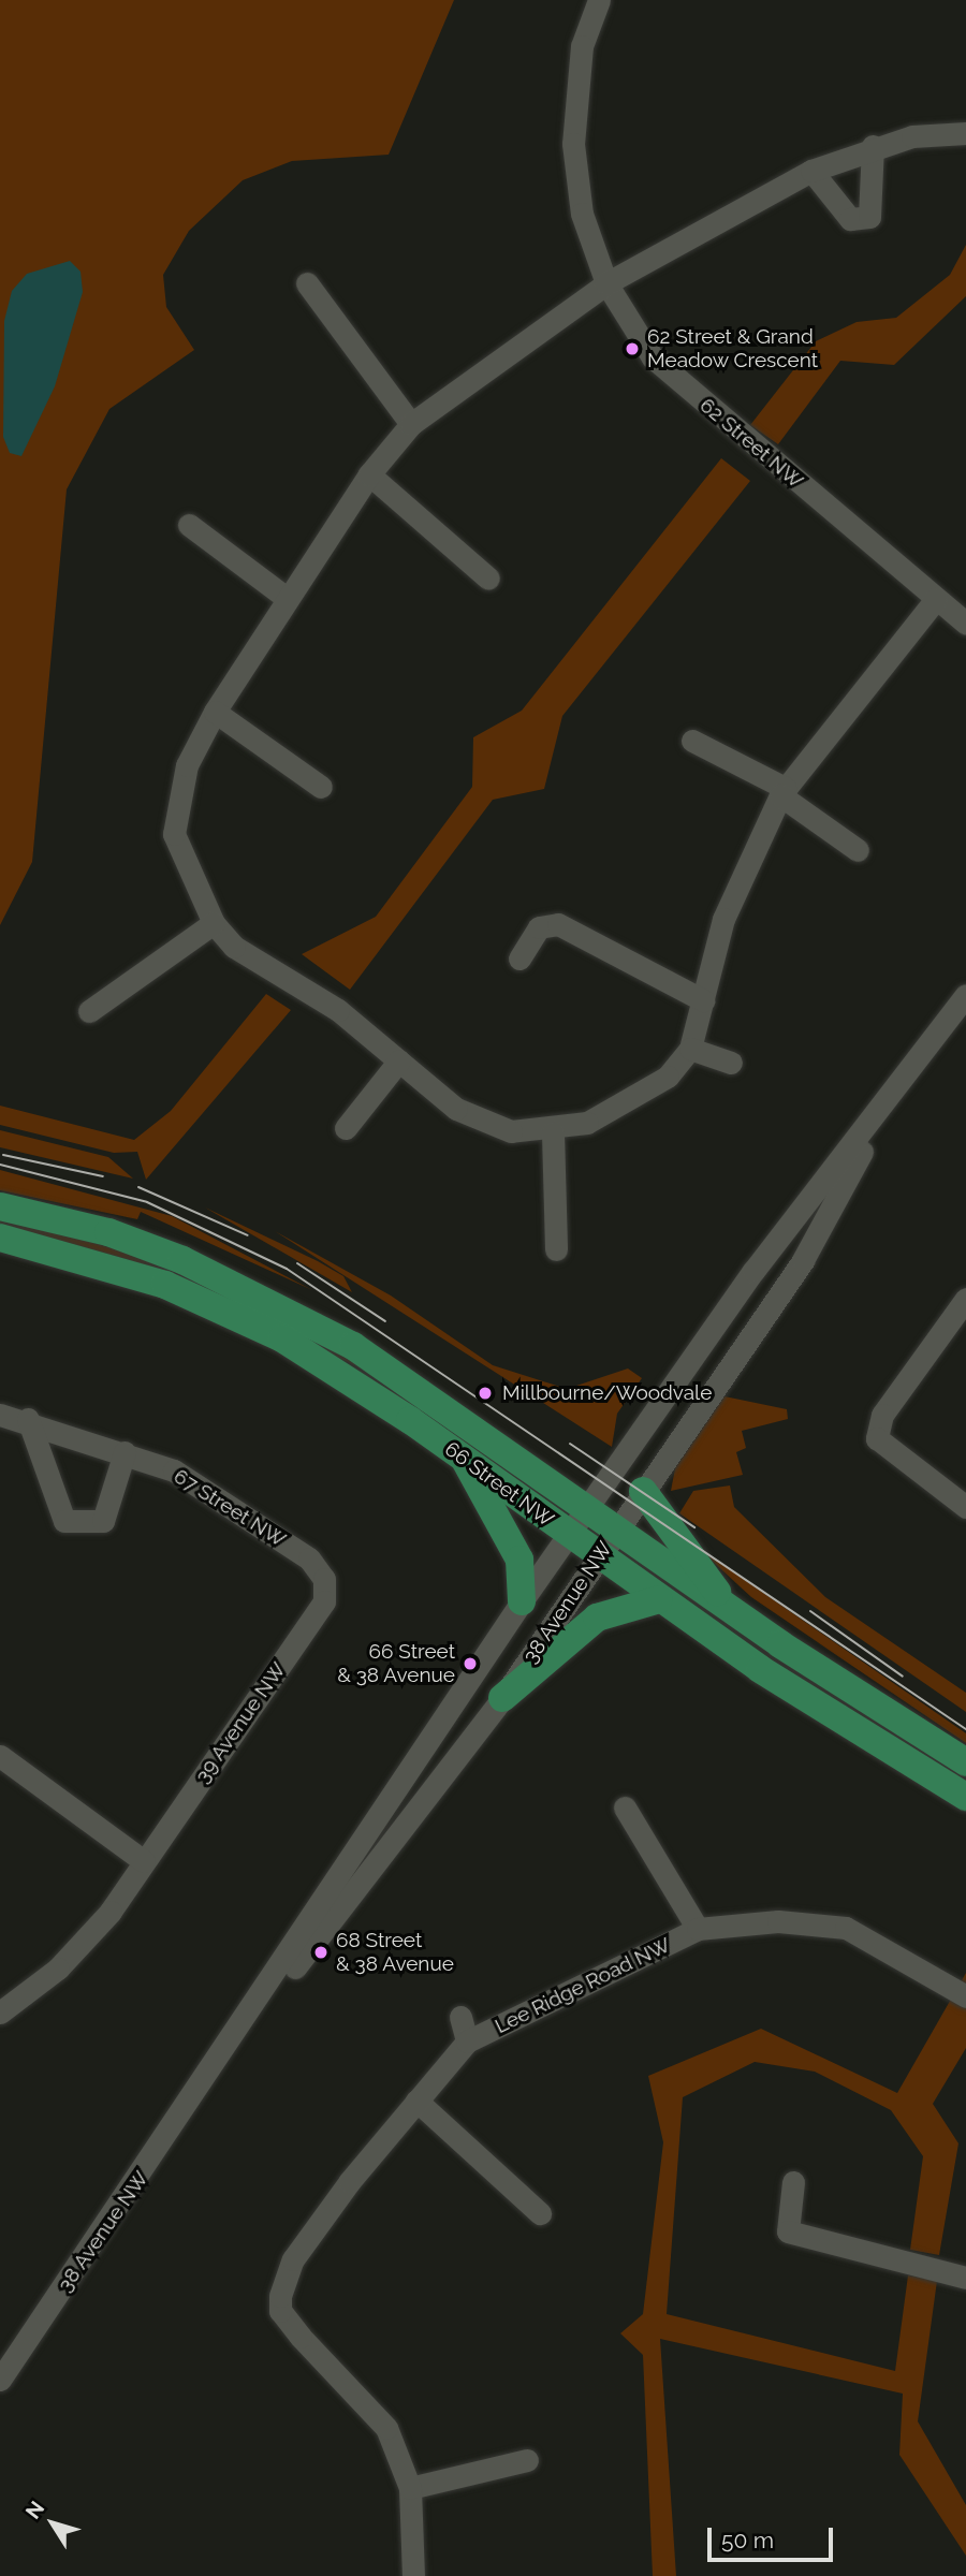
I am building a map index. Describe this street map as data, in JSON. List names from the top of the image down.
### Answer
{
  "streets": {
    "main road": ["66 Street NW"],
    "street": [
      "62 Street NW",
      "67 Street NW",
      "38 Avenue NW",
      "39 Avenue NW",
      "Lee Ridge Road NW"
    ]
  },
  "crossings": [
    ["66 Street NW", "38 Avenue NW"],
    ["67 Street NW", "39 Avenue NW"]
  ],
  "places": [
    "62 Street & Grand Meadow Crescent",
    "Millbourne/Woodvale",
    "66 Street & 38 Avenue",
    "68 Street & 38 Avenue"
  ],
  "scale_bar": "50 m",
  "north": "top left"
}
